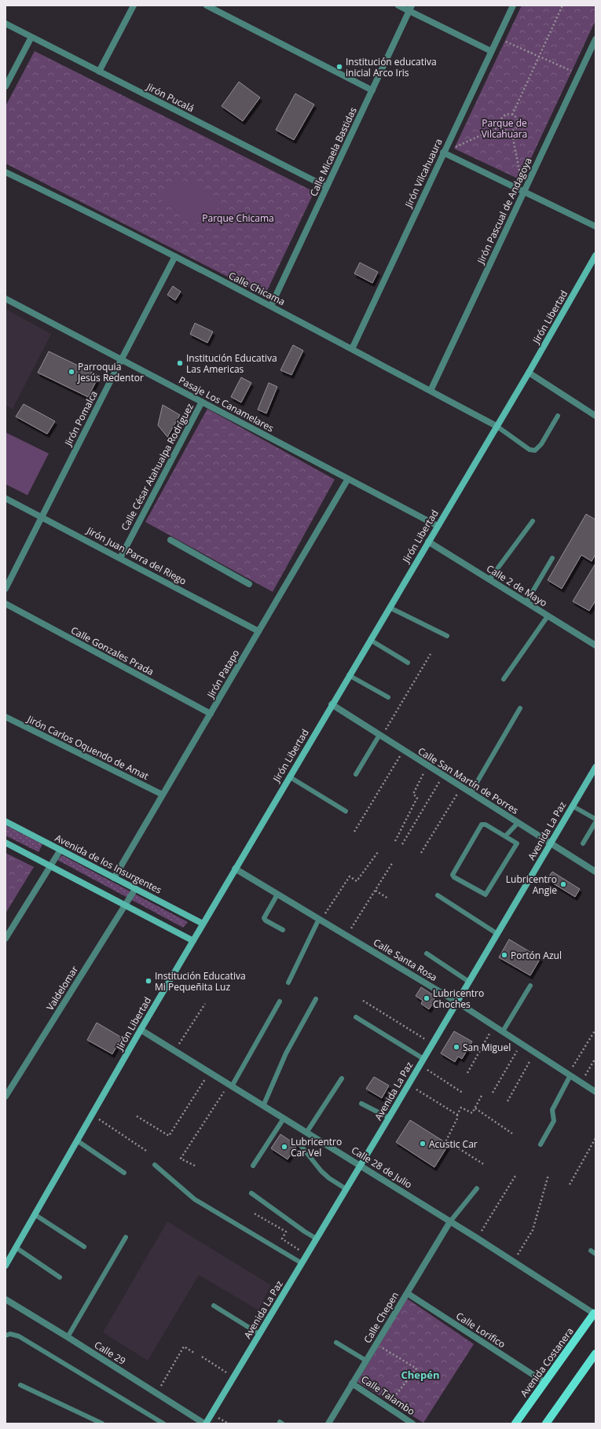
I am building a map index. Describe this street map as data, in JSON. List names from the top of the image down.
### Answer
{
  "streets": {
    "main road": ["Avenida Costanera"],
    "street": [
      "Jirón Pucalá",
      "Calle Micaela Bastidas",
      "Jirón Vilcahuaura",
      "Jirón Pascual de Andagoya",
      "Calle Chicama",
      "Jirón Libertad",
      "Pasaje Los Canamelares",
      "Jirón Pomalca",
      "Calle César Atahualpa Rodríguez",
      "Jirón Juan Parra del Riego",
      "Calle 2 de Mayo",
      "Calle Gonzales Prada",
      "Jirón Patapo",
      "Jirón Carlos Oquendo de Amat",
      "Calle San Martín de Porres",
      "Avenida La Paz",
      "Avenida de los Insurgentes",
      "Calle Santa Rosa",
      "Valdelomar",
      "Calle 28 de Julio",
      "Calle Chepen",
      "Calle Lorifico",
      "Calle 29",
      "Calle Talambo"
    ]
  },
  "crossings": [
    ["Jirón Pucalá", "Calle Micaela Bastidas"],
    ["Calle Micaela Bastidas", "Calle Chicama"],
    ["Jirón Vilcahuaura", "Calle Chicama"],
    ["Jirón Pascual de Andagoya", "Calle Chicama"],
    ["Calle Chicama", "Jirón Libertad"],
    ["Calle Chicama", "Jirón Pomalca"],
    ["Jirón Libertad", "Pasaje Los Canamelares"],
    ["Jirón Libertad", "Calle 2 de Mayo"],
    ["Jirón Libertad", "Calle San Martín de Porres"],
    ["Jirón Libertad", "Avenida de los Insurgentes"],
    ["Jirón Libertad", "Calle Santa Rosa"],
    ["Jirón Libertad", "Calle 28 de Julio"],
    ["Pasaje Los Canamelares", "Jirón Pomalca"],
    ["Pasaje Los Canamelares", "Calle César Atahualpa Rodríguez"],
    ["Pasaje Los Canamelares", "Jirón Patapo"],
    ["Jirón Pomalca", "Jirón Juan Parra del Riego"],
    ["Calle César Atahualpa Rodríguez", "Jirón Juan Parra del Riego"],
    ["Jirón Juan Parra del Riego", "Jirón Patapo"],
    ["Calle Gonzales Prada", "Jirón Patapo"],
    ["Jirón Patapo", "Jirón Carlos Oquendo de Amat"],
    ["Jirón Patapo", "Avenida de los Insurgentes"],
    ["Calle San Martín de Porres", "Avenida La Paz"],
    ["Avenida La Paz", "Calle Santa Rosa"],
    ["Avenida La Paz", "Calle 28 de Julio"],
    ["Avenida La Paz", "Calle 29"],
    ["Avenida de los Insurgentes", "Valdelomar"],
    ["Calle 28 de Julio", "Calle Chepen"],
    ["Calle 28 de Julio", "Avenida Costanera"],
    ["Calle Chepen", "Calle Lorifico"],
    ["Calle Chepen", "Calle Talambo"],
    ["Calle Lorifico", "Avenida Costanera"]
  ],
  "districts": ["Chepén"],
  "parks": ["Parque de Vilcahuara", "Parque Chicama"],
  "places": [
    "Institución educativa inicial Arco Iris",
    "Institución Educativa Las Americas",
    "Parroquia Jesús Redentor",
    "Lubricentro Angie",
    "Portón Azul",
    "Institución Educativa Mi Pequeñita Luz",
    "Lubricentro Choches",
    "San Miguel",
    "Acustic Car",
    "Lubricentro Car Vel"
  ]
}
